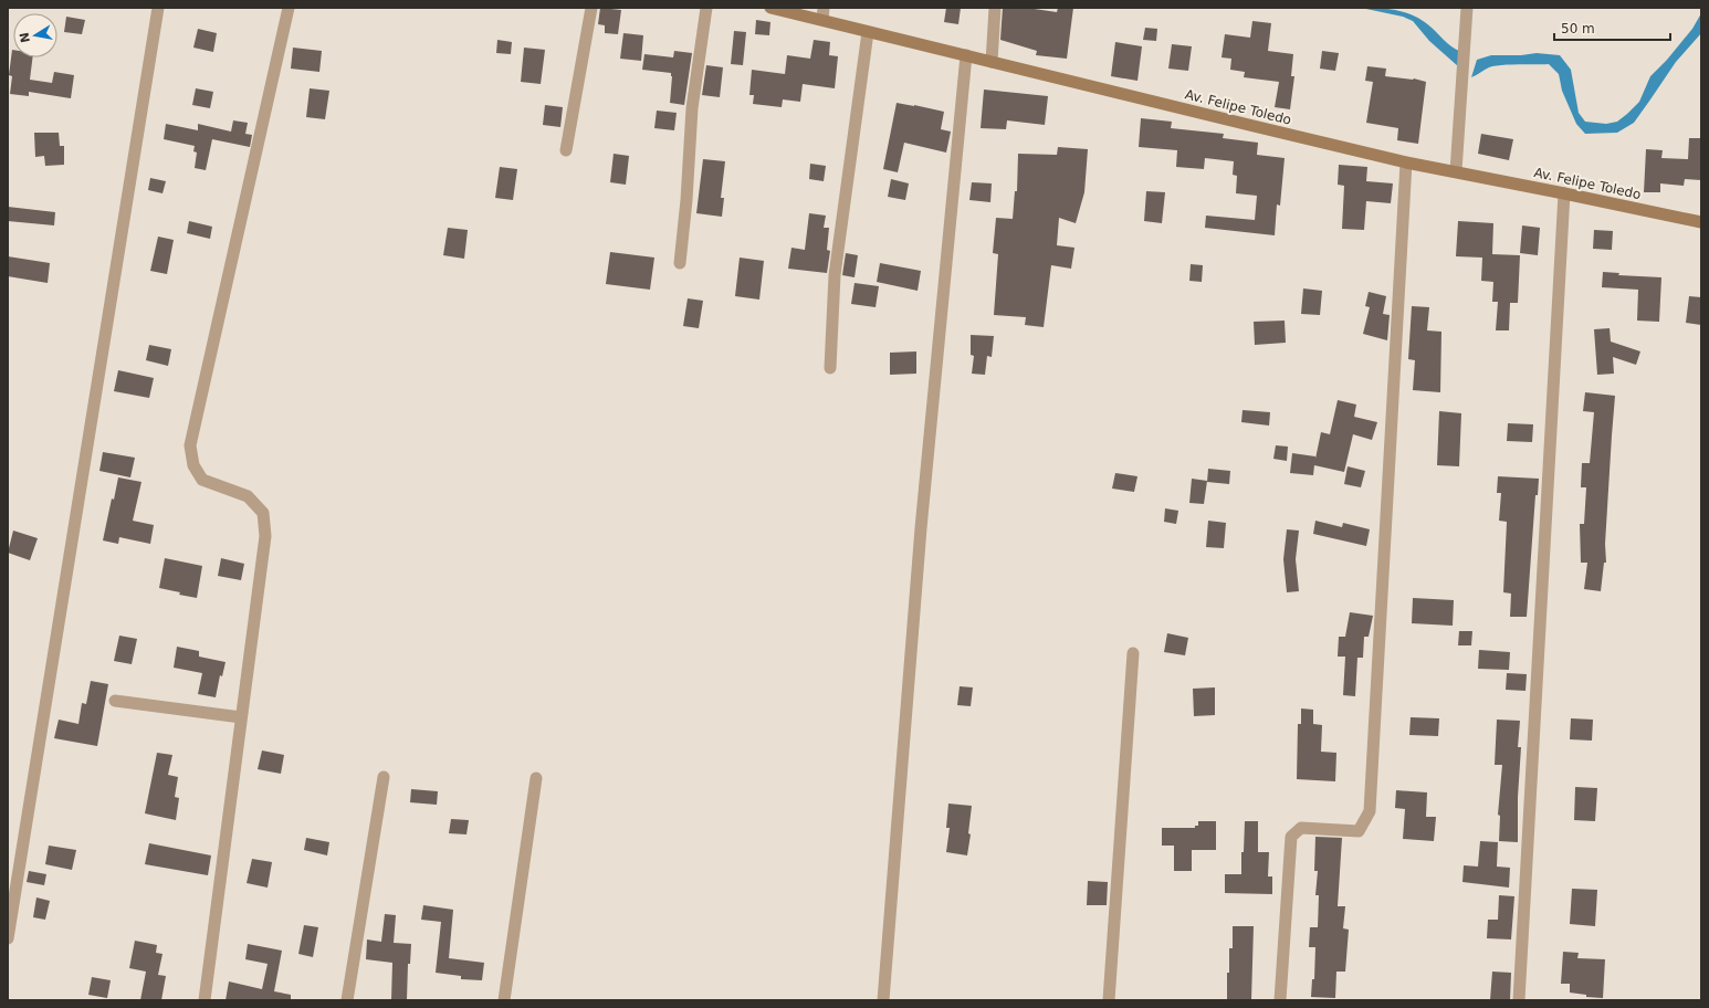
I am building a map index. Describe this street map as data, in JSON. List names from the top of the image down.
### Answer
{
  "streets": {
    "main road": ["Av. Felipe Toledo"]
  },
  "scale_bar": "50 m",
  "north": "left"
}
